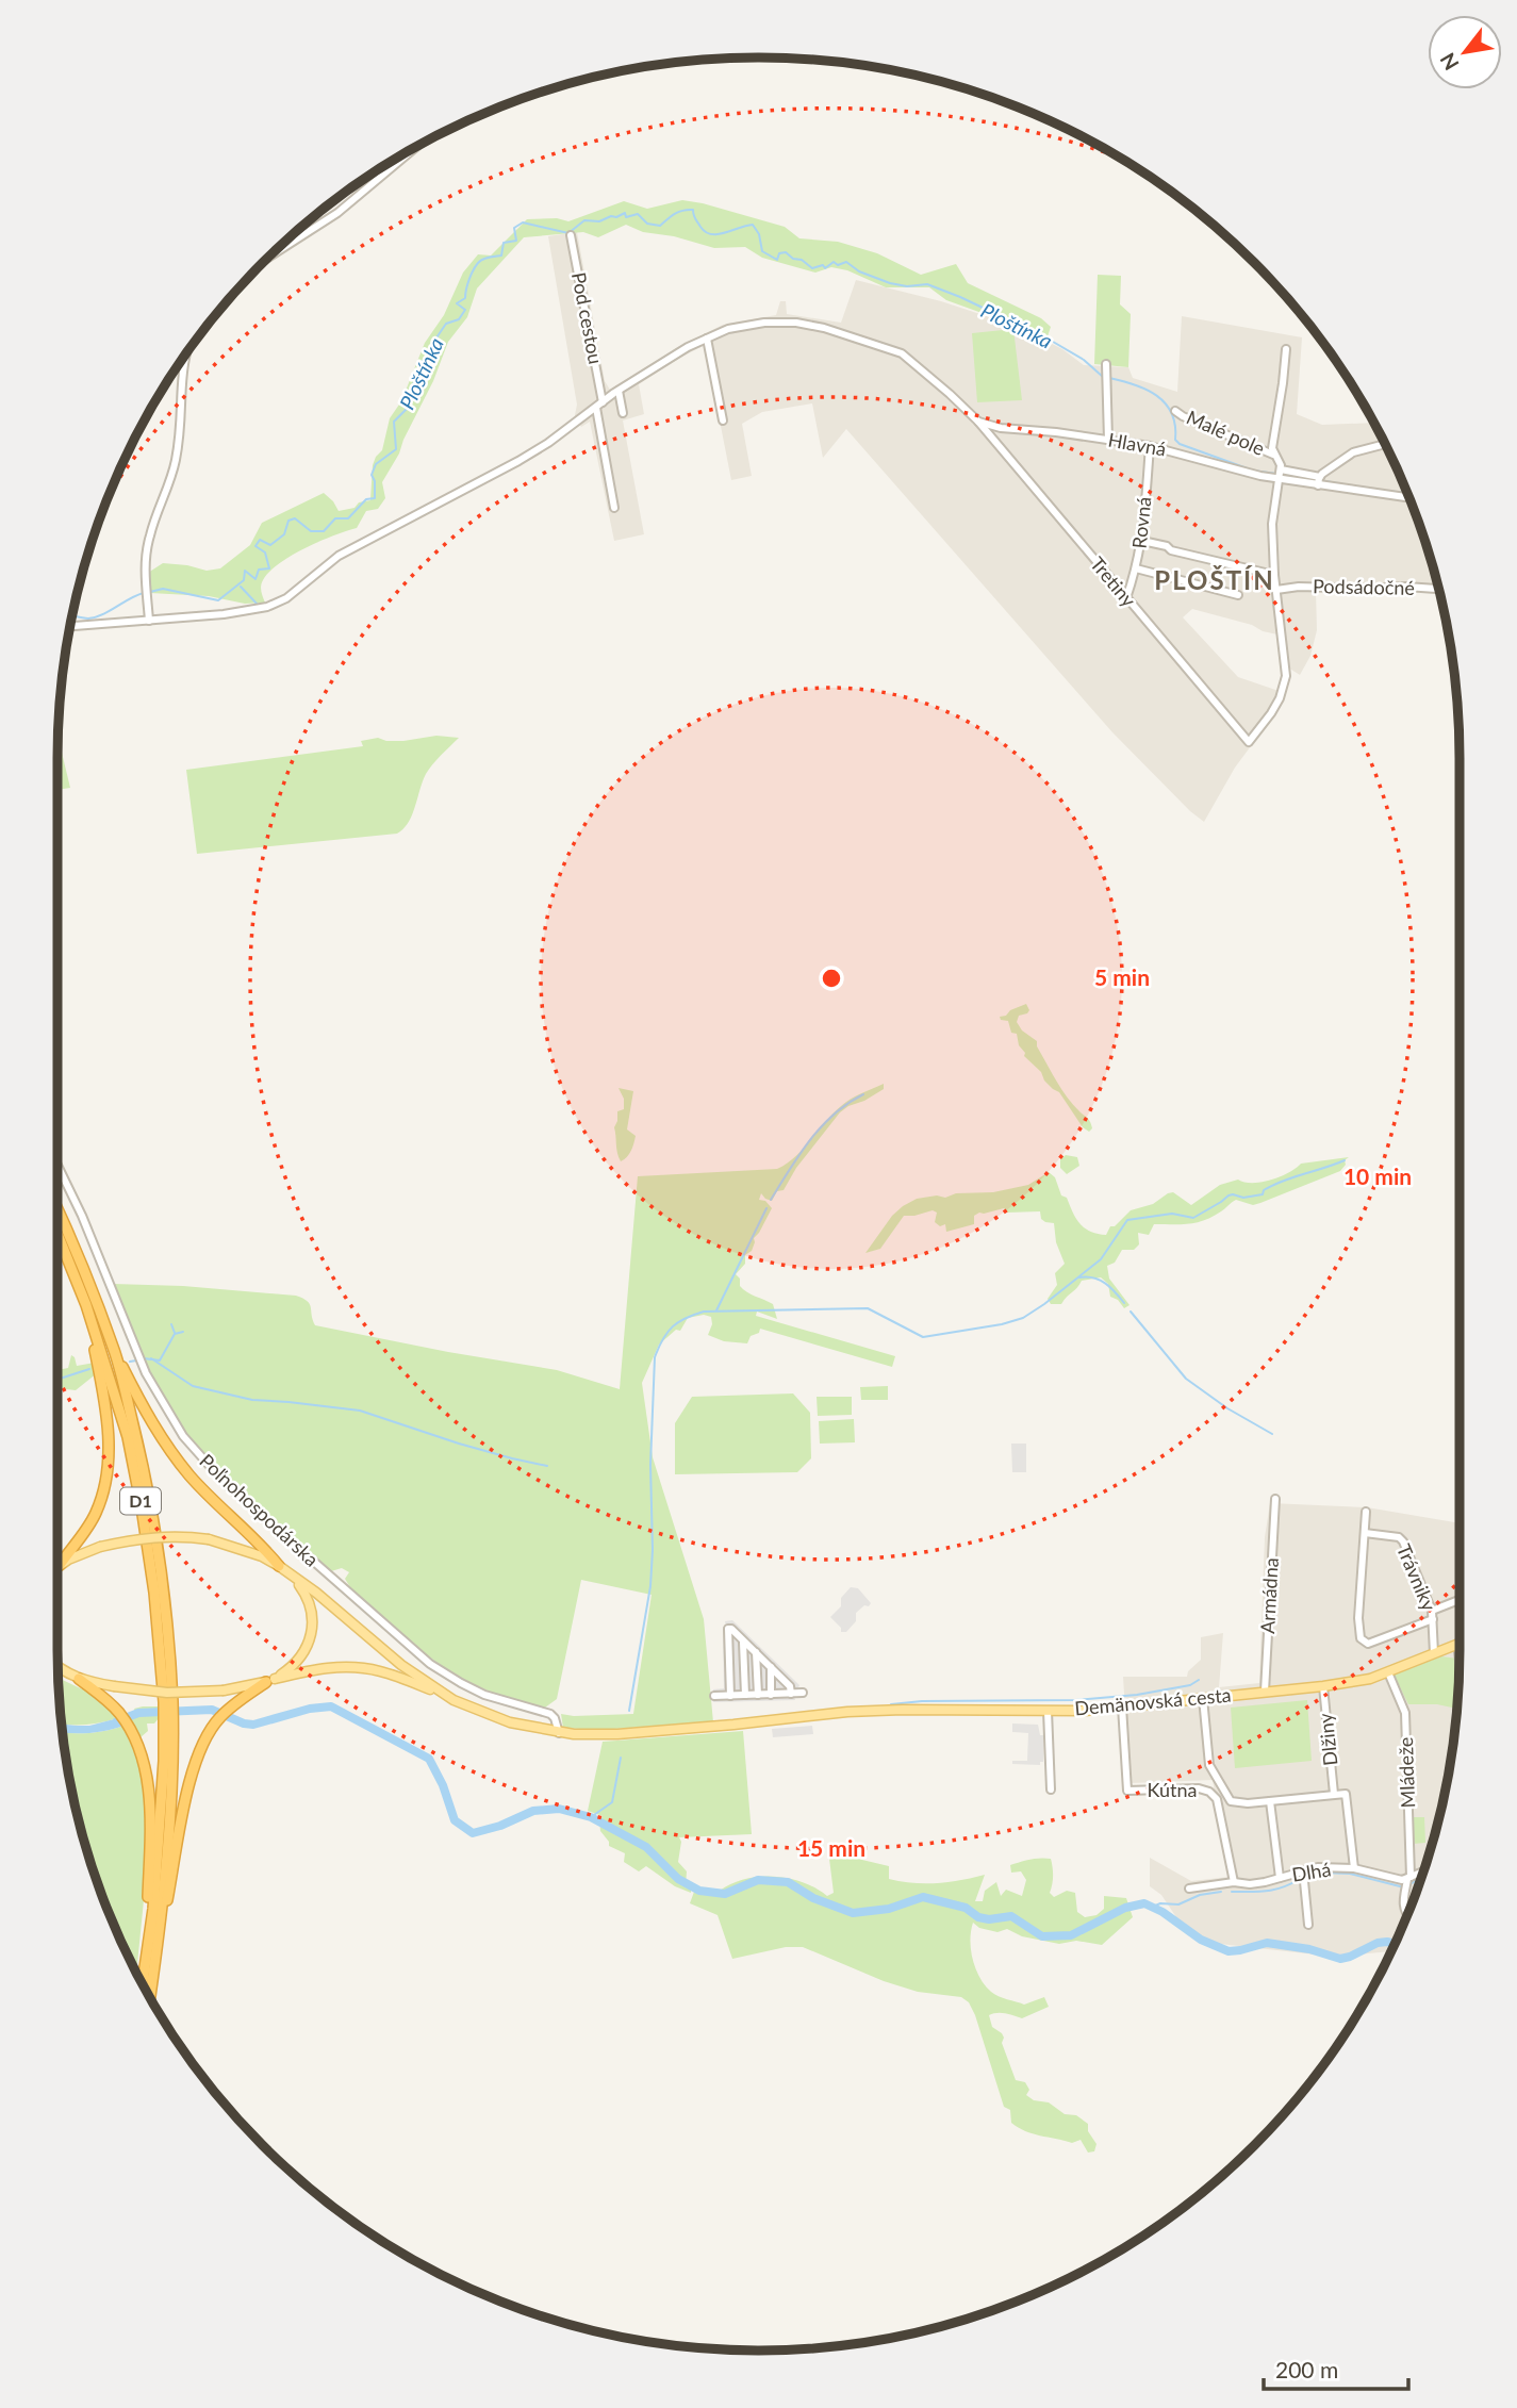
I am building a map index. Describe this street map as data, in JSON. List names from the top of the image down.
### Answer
{
  "streets": {
    "highway": ["D1"],
    "main road": ["Demänovská cesta"],
    "street": [
      "Pod cestou",
      "Malé pole",
      "Hlavná",
      "Rovná",
      "Tretiny",
      "Podsádočné",
      "Poľnohospodárska",
      "Trávniky",
      "Armádna",
      "Dlžiny",
      "Mládeže",
      "Kútna",
      "Dlhá"
    ]
  },
  "crossings": [
    ["Pod cestou", "Tretiny"],
    ["Hlavná", "Rovná"],
    ["Hlavná", "Tretiny"],
    ["Rovná", "Tretiny"],
    ["Tretiny", "Podsádočné"],
    ["Poľnohospodárska", "Demänovská cesta"],
    ["Trávniky", "Demänovská cesta"],
    ["Armádna", "Demänovská cesta"],
    ["Demänovská cesta", "Dlžiny"],
    ["Demänovská cesta", "Mládeže"],
    ["Demänovská cesta", "Kútna"],
    ["Mládeže", "Dlhá"],
    ["Kútna", "Dlhá"]
  ],
  "districts": ["PLOŠTÍN"],
  "water": ["Ploštínka"],
  "scale_bar": "200 m",
  "north": "bottom left",
  "rings": ["5 min", "10 min", "15 min"]
}
